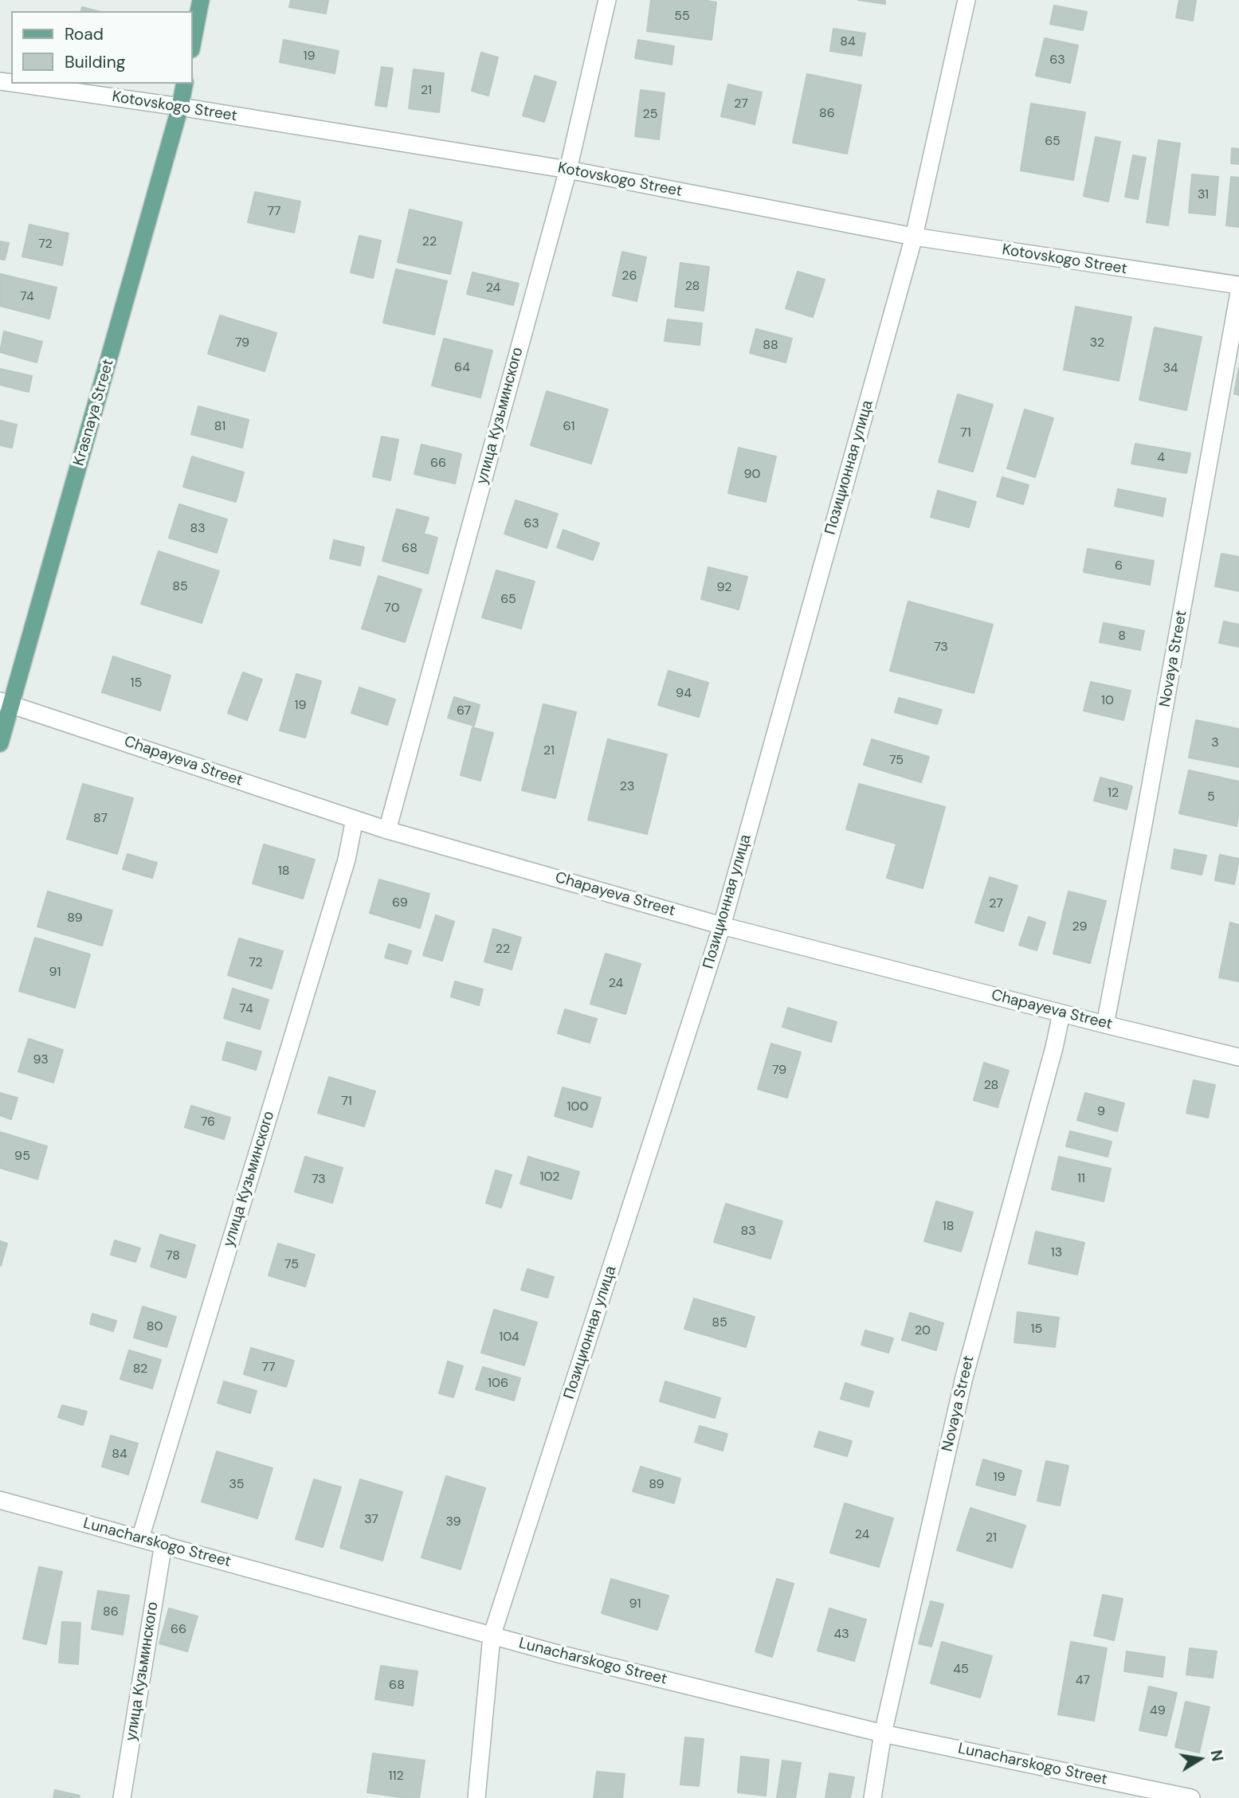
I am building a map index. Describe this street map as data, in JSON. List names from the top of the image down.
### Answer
{
  "streets": {
    "main road": ["Krasnaya Street"],
    "street": [
      "Kotovskogo Street",
      "улица Кузьминского",
      "Позиционная улица",
      "Novaya Street",
      "Chapayeva Street",
      "Lunacharskogo Street"
    ]
  },
  "crossings": [
    ["Kotovskogo Street", "Krasnaya Street"],
    ["Kotovskogo Street", "улица Кузьминского"],
    ["Kotovskogo Street", "Позиционная улица"],
    ["Krasnaya Street", "Chapayeva Street"],
    ["улица Кузьминского", "Chapayeva Street"],
    ["улица Кузьминского", "Lunacharskogo Street"],
    ["Позиционная улица", "Chapayeva Street"],
    ["Позиционная улица", "Lunacharskogo Street"],
    ["Novaya Street", "Chapayeva Street"],
    ["Novaya Street", "Lunacharskogo Street"]
  ],
  "house_numbers": [
    "55",
    "84",
    "19",
    "63",
    "21",
    "27",
    "86",
    "25",
    "65",
    "31",
    "77",
    "22",
    "72",
    "26",
    "28",
    "24",
    "74",
    "79",
    "32",
    "88",
    "64",
    "34",
    "81",
    "61",
    "71",
    "4",
    "66",
    "90",
    "63",
    "83",
    "68",
    "6",
    "85",
    "92",
    "65",
    "70",
    "8",
    "73",
    "15",
    "94",
    "10",
    "19",
    "67",
    "3",
    "21",
    "75",
    "23",
    "12",
    "5",
    "87",
    "18",
    "69",
    "27",
    "89",
    "29",
    "22",
    "72",
    "91",
    "24",
    "74",
    "93",
    "79",
    "28",
    "71",
    "100",
    "9",
    "76",
    "95",
    "102",
    "11",
    "73",
    "18",
    "83",
    "13",
    "78",
    "75",
    "85",
    "80",
    "15",
    "20",
    "104",
    "77",
    "82",
    "106",
    "84",
    "19",
    "35",
    "89",
    "37",
    "39",
    "24",
    "21",
    "91",
    "86",
    "66",
    "43",
    "45",
    "47",
    "68",
    "49",
    "112"
  ],
  "legend": ["Road", "Building"],
  "north": "right"
}
